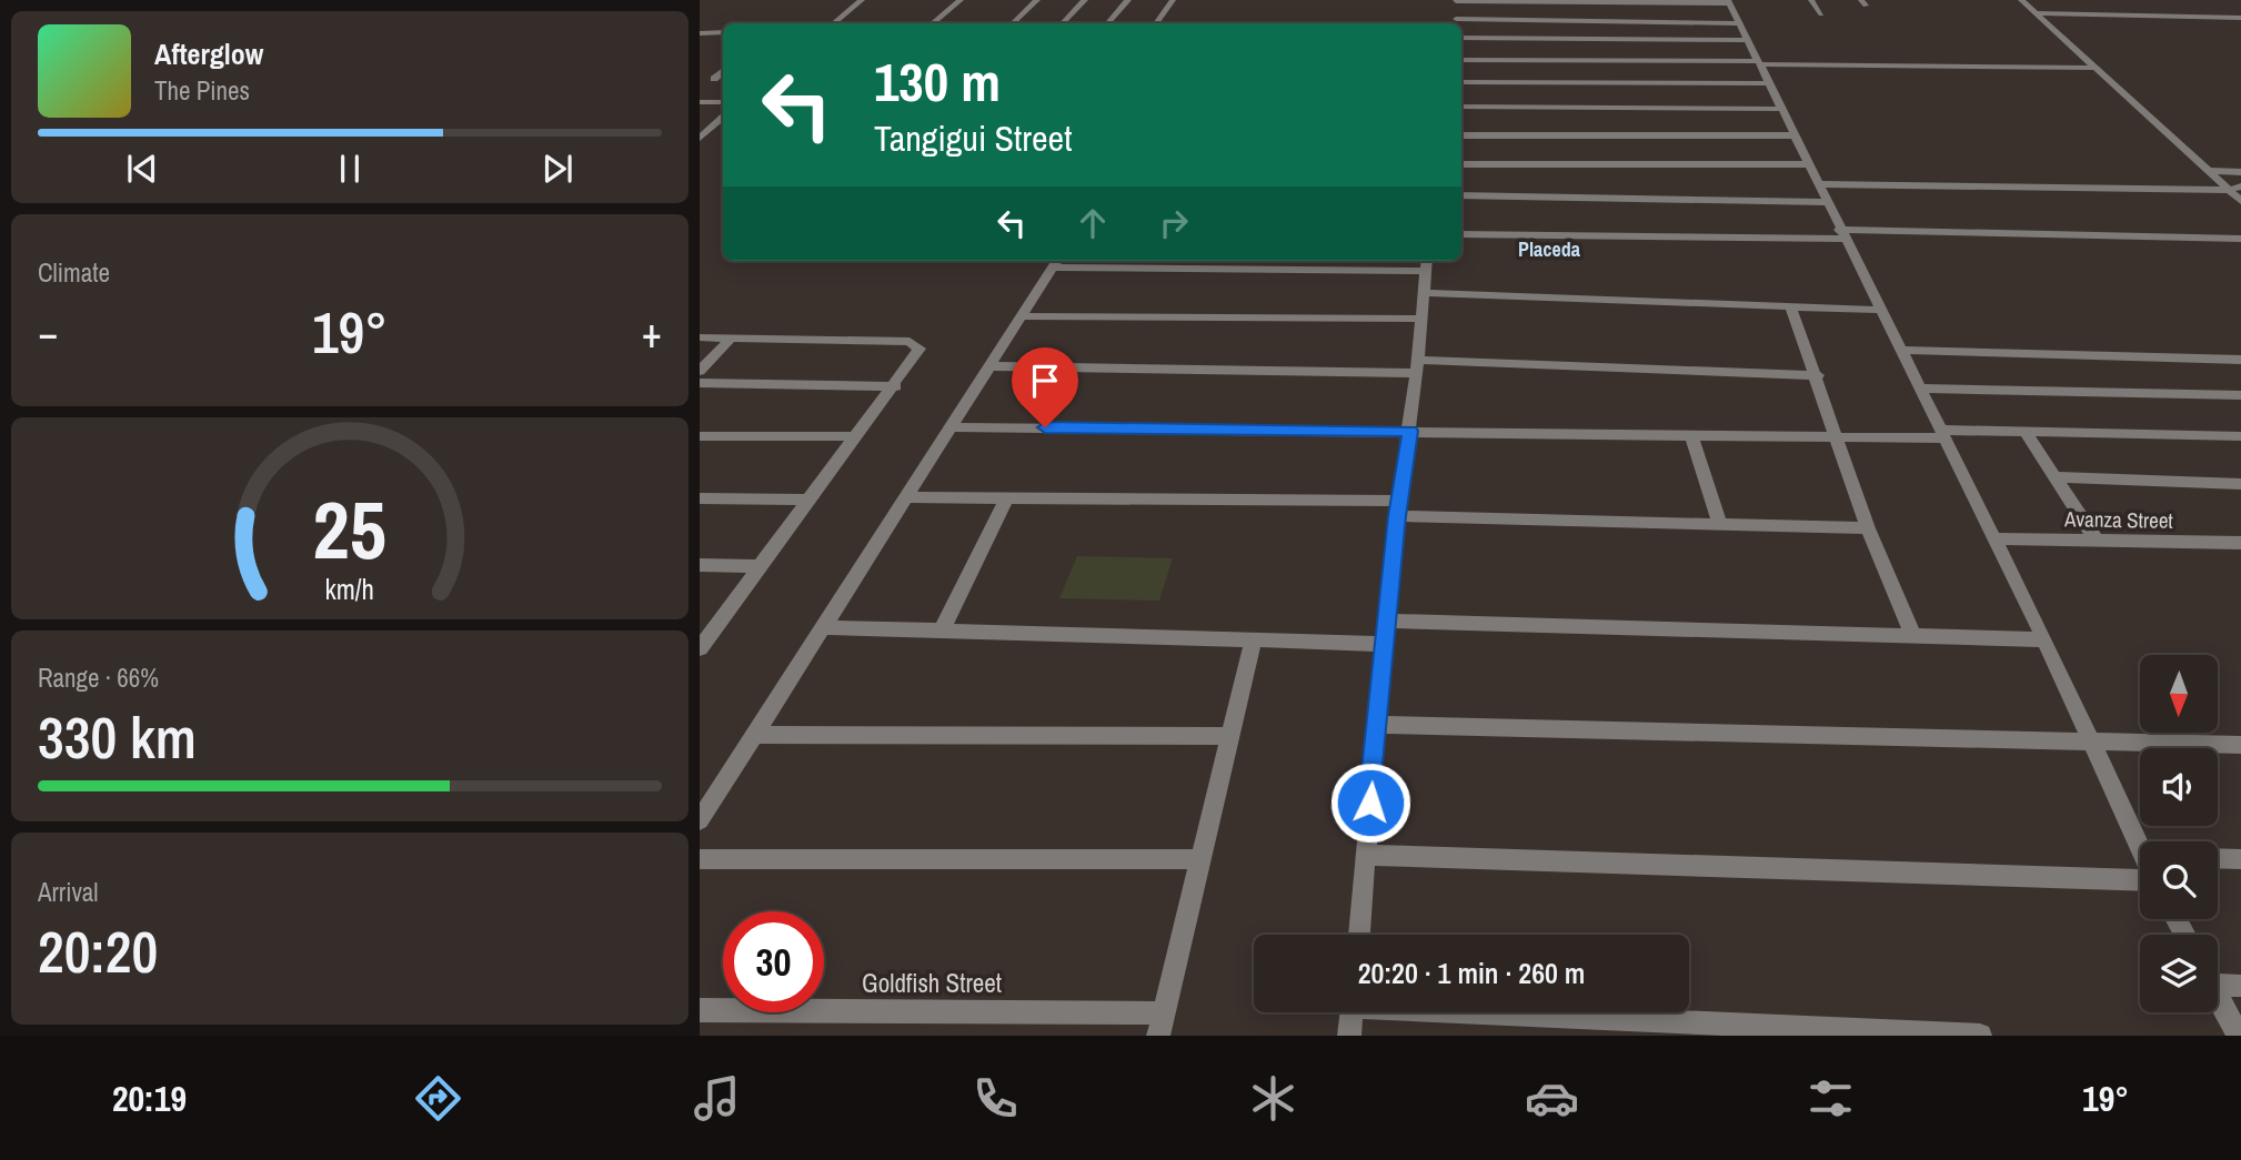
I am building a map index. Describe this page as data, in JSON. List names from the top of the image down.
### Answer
{
  "streets": {
    "street": ["Avanza Street", "Goldfish Street"]
  },
  "districts": ["Placeda"],
  "north": "bottom",
  "page": {
    "turn": ["130 m", "Tangigui Street"],
    "song": ["Afterglow", "The Pines"],
    "tile": [
      "Climate",
      ["Range · 66%", "330 km"],
      ["Arrival", "20:20"]
    ],
    "heat": ["−", "19°", "+"],
    "limit": "30",
    "trip": "20:20 · 1 min · 260 m",
    "tabs": ["20:19", "19°"],
    "gauge": ["25", "km/h"]
  }
}
